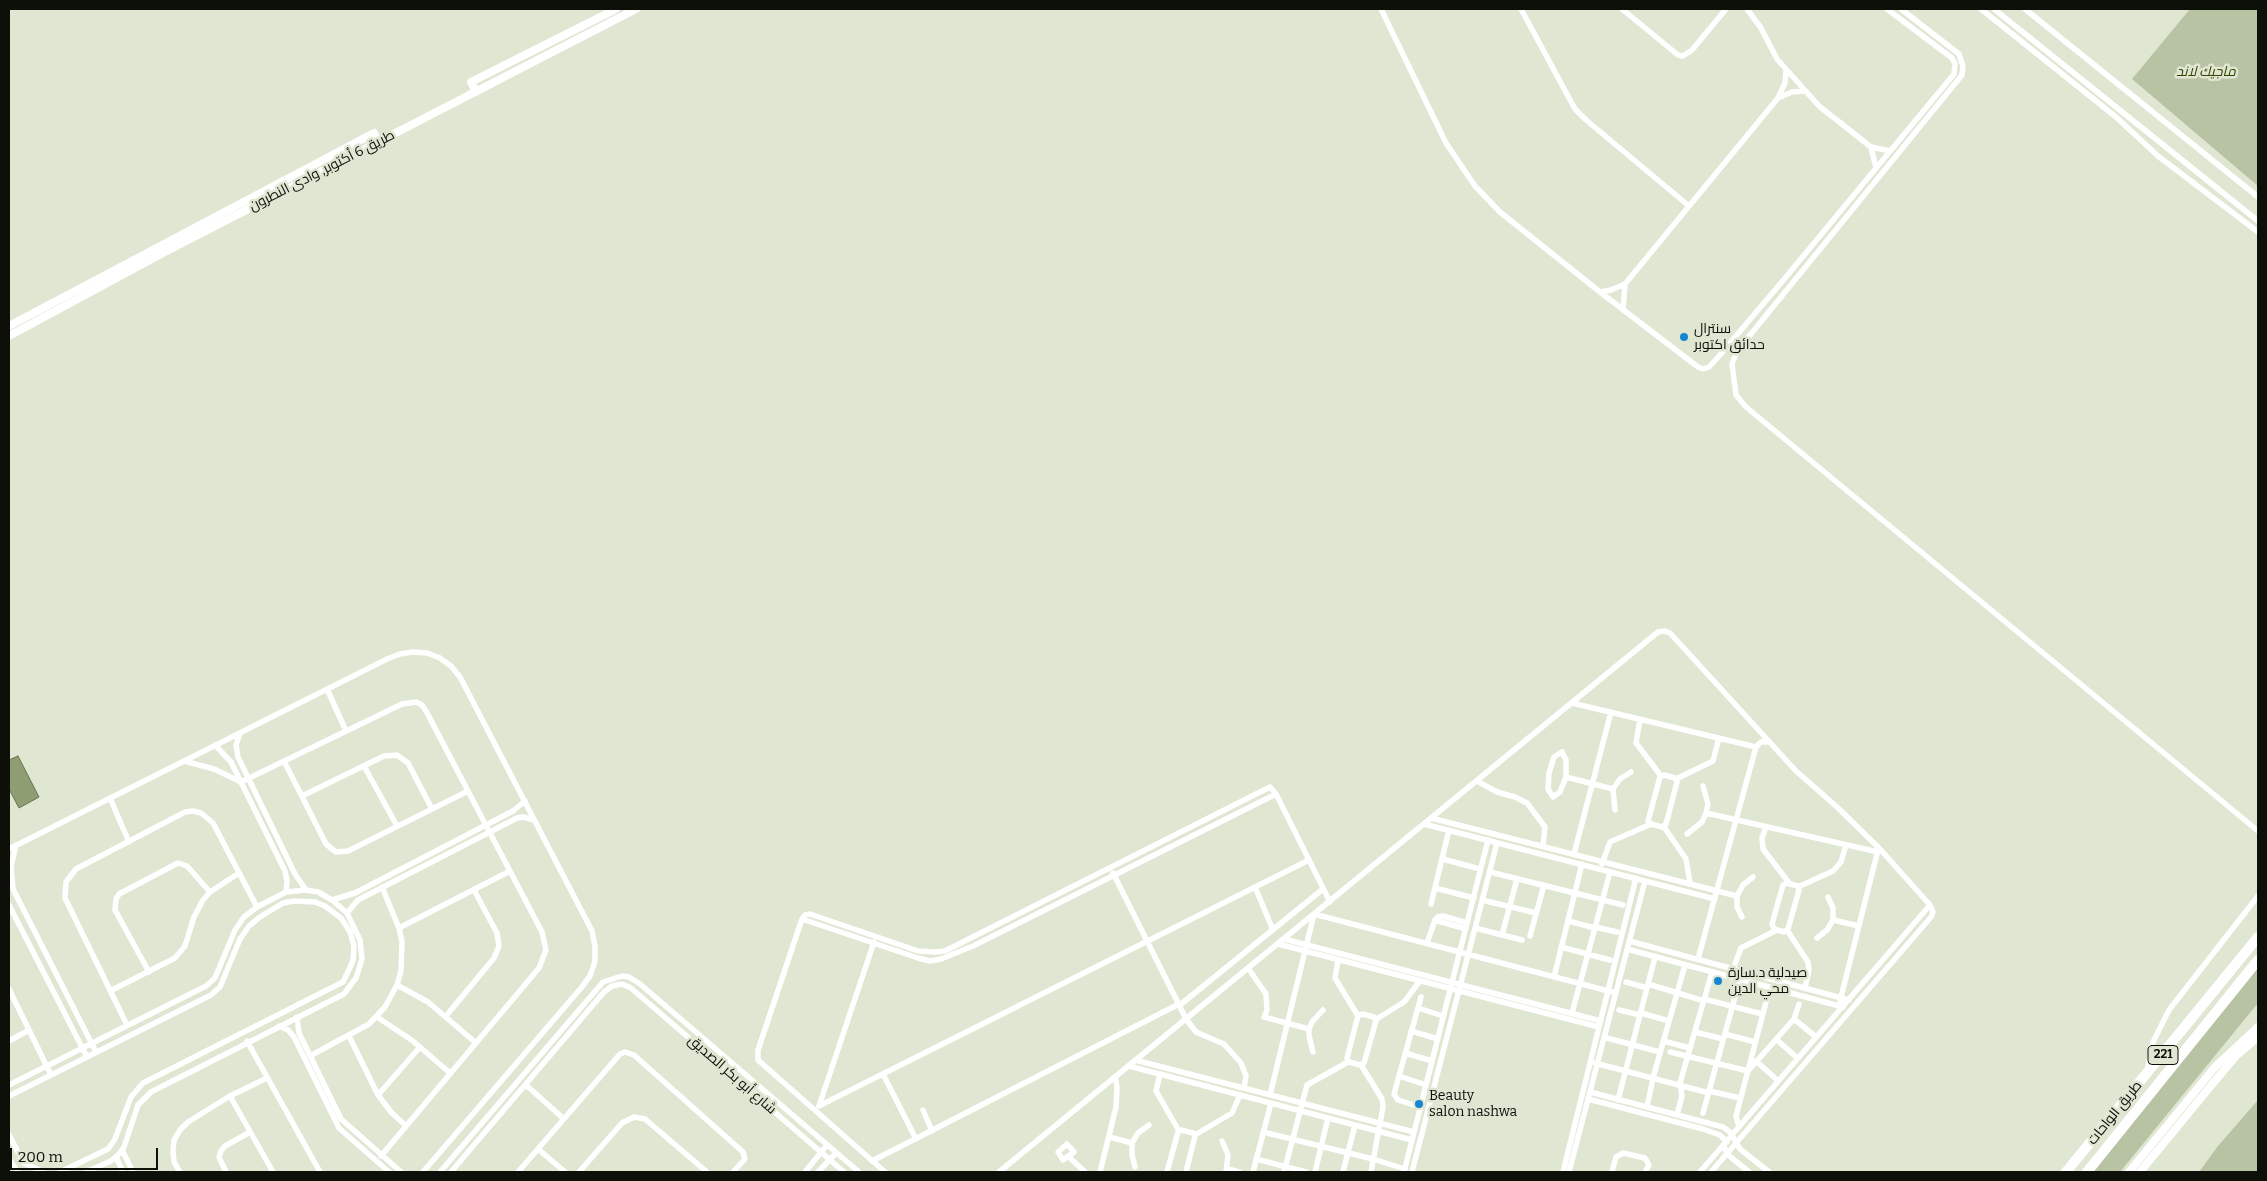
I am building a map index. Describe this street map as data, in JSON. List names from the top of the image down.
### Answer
{
  "streets": {
    "highway": ["221", "طريق الواحات"],
    "street": ["طريق 6 أكتوبر, وادى النطرون", "شارع أبو بكر الصديق"]
  },
  "parks": ["ماجيك لاند"],
  "places": ["سنترال حدائق اكتوبر", "صيدلية د.سارة محي الدين", "Beauty salon nashwa"],
  "scale_bar": "200 m"
}
